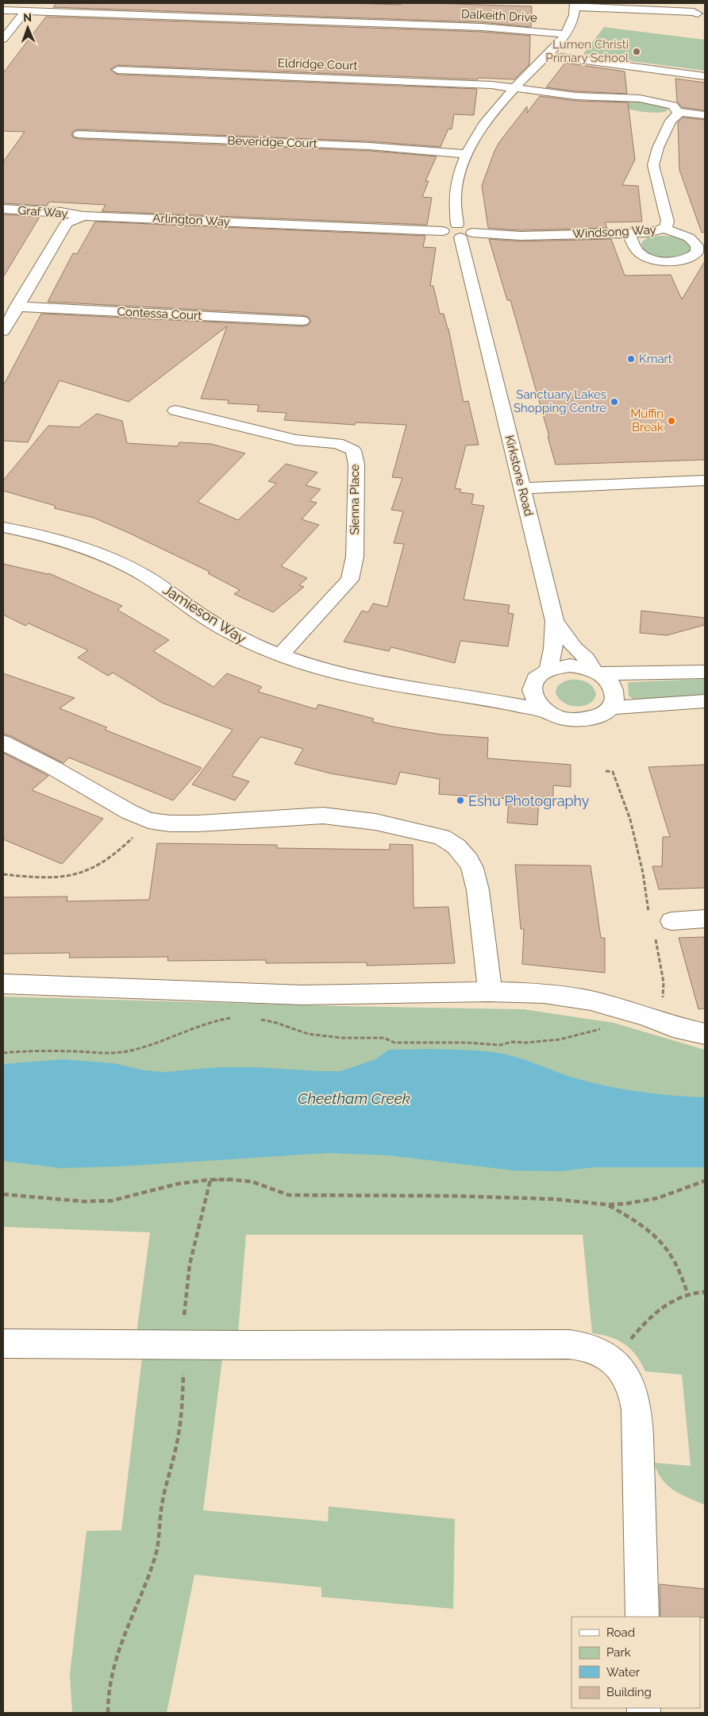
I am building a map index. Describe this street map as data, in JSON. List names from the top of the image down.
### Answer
{
  "streets": {
    "street": [
      "Dalkeith Drive",
      "Eldridge Court",
      "Beveridge Court",
      "Graf Way",
      "Arlington Way",
      "Windsong Way",
      "Contessa Court",
      "Kirkstone Road",
      "Sienna Place",
      "Jamieson Way"
    ]
  },
  "crossings": [
    ["Dalkeith Drive", "Kirkstone Road"],
    ["Eldridge Court", "Kirkstone Road"],
    ["Beveridge Court", "Kirkstone Road"],
    ["Graf Way", "Arlington Way"],
    ["Arlington Way", "Windsong Way"],
    ["Arlington Way", "Contessa Court"],
    ["Arlington Way", "Kirkstone Road"],
    ["Windsong Way", "Kirkstone Road"],
    ["Kirkstone Road", "Jamieson Way"],
    ["Sienna Place", "Jamieson Way"]
  ],
  "water": ["Cheetham Creek"],
  "places": [
    "Lumen Christi Primary School",
    "Kmart",
    "Sanctuary Lakes Shopping Centre",
    "Muffin Break",
    "Eshu Photography"
  ],
  "legend": [
    "Road",
    "Park",
    "Water",
    "Building"
  ],
  "north": "top"
}
